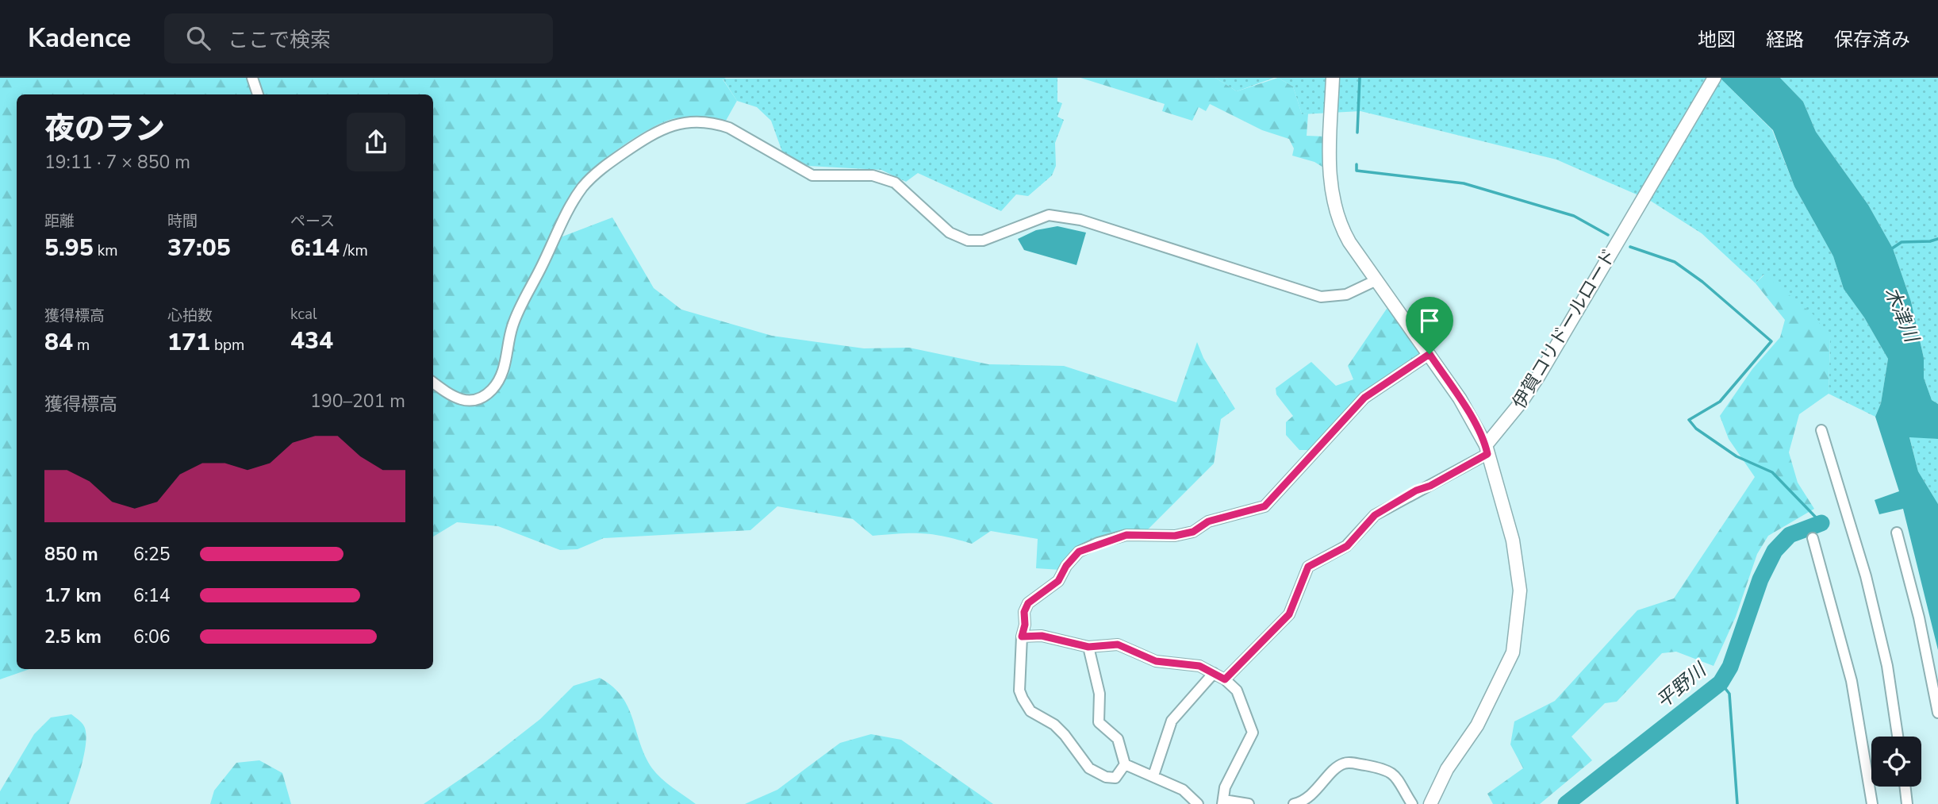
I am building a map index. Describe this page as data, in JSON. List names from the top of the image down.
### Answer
{
  "streets": {
    "street": ["伊賀コリドールロード"]
  },
  "water": ["木津川", "平野川"],
  "page": {
    "header": "Kadence",
    "search": "ここで検索",
    "nav": ["地図", "経路", "保存済み"],
    "heading": ["夜のラン", "19:11 · 7 × 850 m"],
    "stats": [
      ["距離", "5.95 km"],
      ["時間", "37:05"],
      ["ペース", "6:14 /km"],
      ["獲得標高", "84 m"],
      ["心拍数", "171 bpm"],
      ["kcal", "434"]
    ],
    "chart": ["獲得標高", "190–201 m"],
    "list": [
      {
        "name": "850 m",
        "note": "6:25"
      },
      {
        "name": "1.7 km",
        "note": "6:14"
      },
      {
        "name": "2.5 km",
        "note": "6:06"
      }
    ]
  }
}
